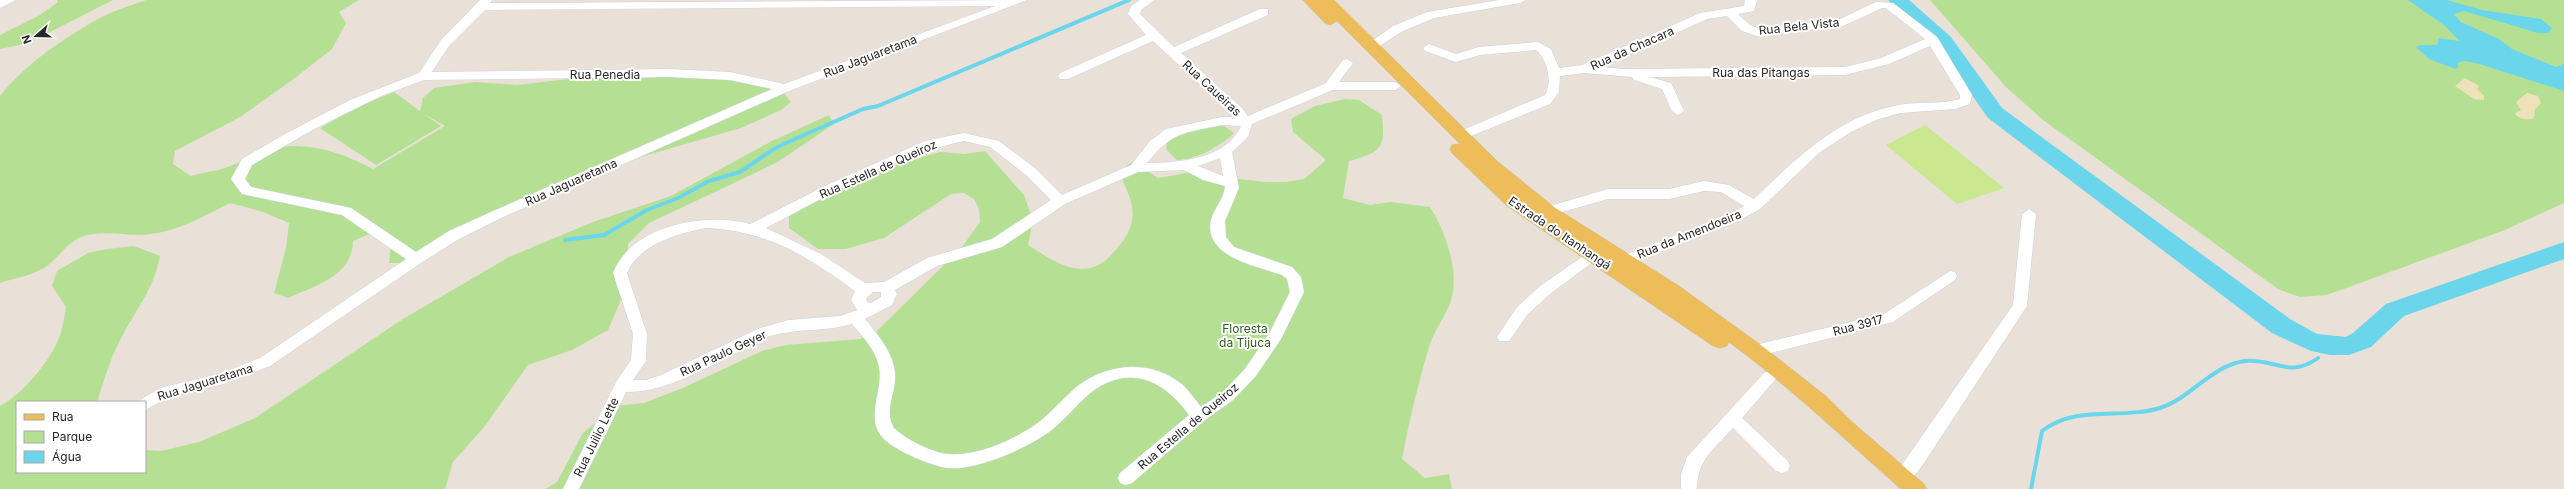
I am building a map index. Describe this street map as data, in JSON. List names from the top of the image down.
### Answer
{
  "streets": {
    "main road": ["Estrada do Itanhangá"],
    "street": [
      "Rua Bela Vista",
      "Rua da Chacara",
      "Rua Jaguaretama",
      "Rua das Pitangas",
      "Rua Penedia",
      "Rua Caueiras",
      "Rua Estella de Queiroz",
      "Rua da Amendoeira",
      "Rua 3917",
      "Rua Paulo Geyer",
      "Rua Juilio Lette"
    ]
  },
  "crossings": [
    ["Rua Bela Vista", "Rua da Chacara"],
    ["Rua Bela Vista", "Rua das Pitangas"],
    ["Rua Bela Vista", "Rua da Amendoeira"],
    ["Rua da Chacara", "Rua das Pitangas"],
    ["Rua Jaguaretama", "Rua Penedia"],
    ["Rua das Pitangas", "Rua da Amendoeira"],
    ["Rua Caueiras", "Rua Estella de Queiroz"],
    ["Rua Estella de Queiroz", "Rua Juilio Lette"],
    ["Estrada do Itanhangá", "Rua da Amendoeira"],
    ["Estrada do Itanhangá", "Rua 3917"],
    ["Rua Paulo Geyer", "Rua Juilio Lette"]
  ],
  "parks": ["Floresta da Tijuca"],
  "legend": ["Rua", "Parque", "Água"],
  "north": "left"
}
